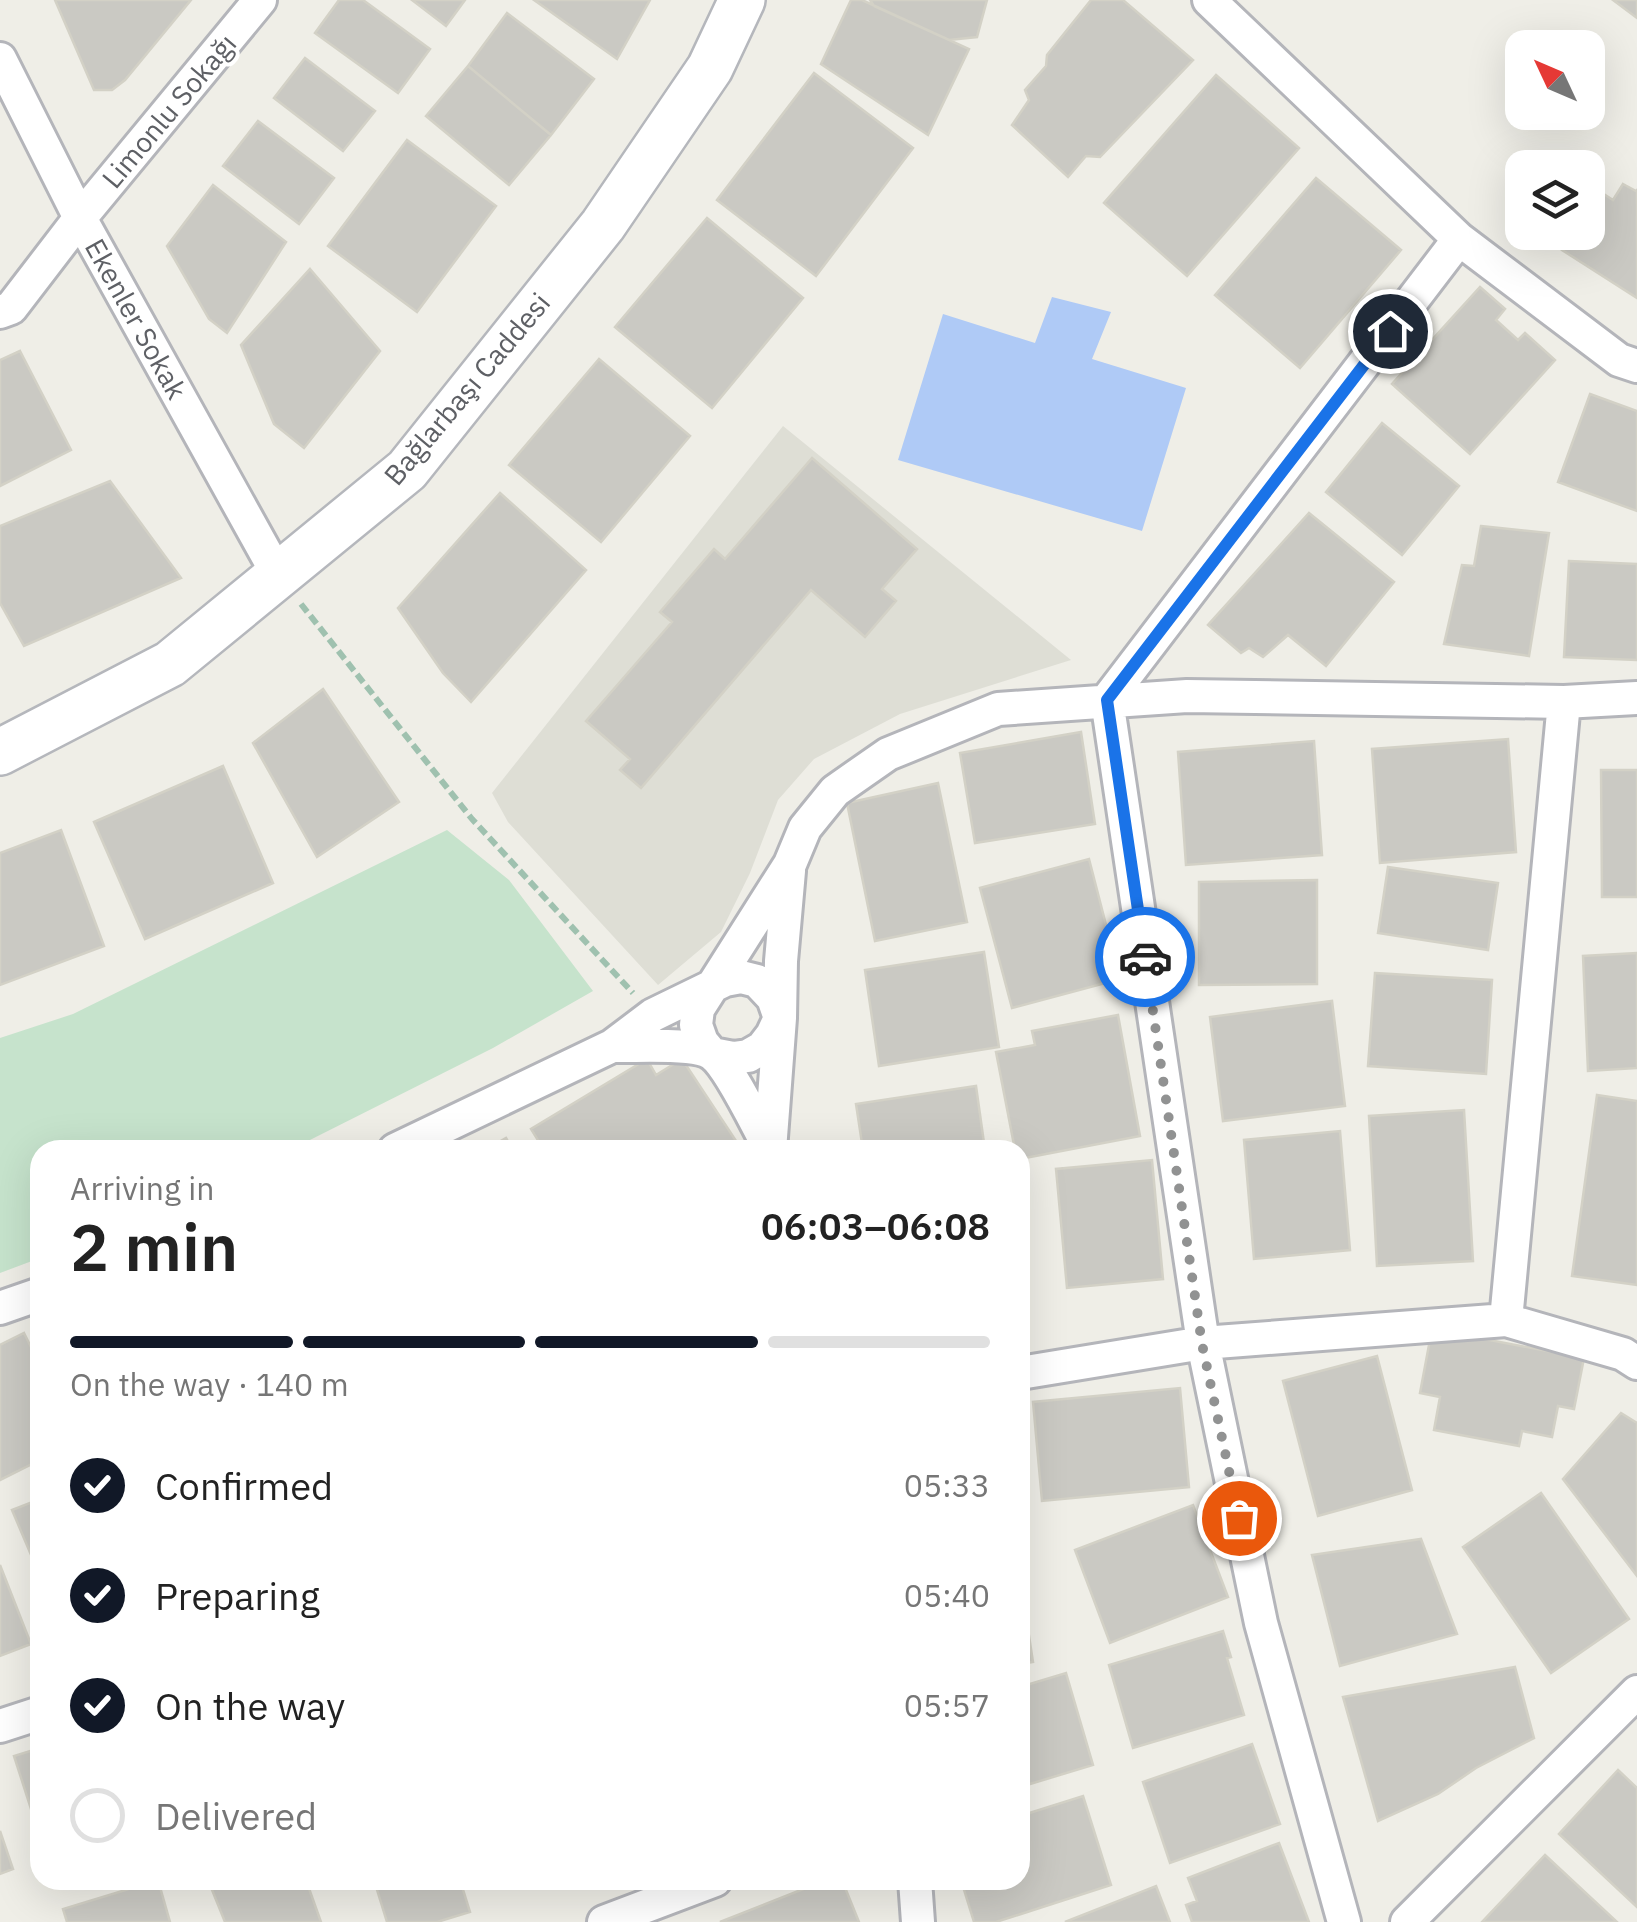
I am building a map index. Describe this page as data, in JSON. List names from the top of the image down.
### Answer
{
  "streets": {
    "street": ["Limonlu Sokağı", "Ekenler Sokak", "Bağlarbaşı Caddesi"]
  },
  "crossings": [
    ["Limonlu Sokağı", "Ekenler Sokak"],
    ["Ekenler Sokak", "Bağlarbaşı Caddesi"]
  ],
  "north": "top left",
  "page": {
    "heading": ["2 min", "Arriving in", "06:03–06:08"],
    "bar": "On the way · 140 m",
    "list": [
      ["Confirmed", "05:33"],
      ["Preparing", "05:40"],
      ["On the way", "05:57"],
      "Delivered"
    ]
  }
}
